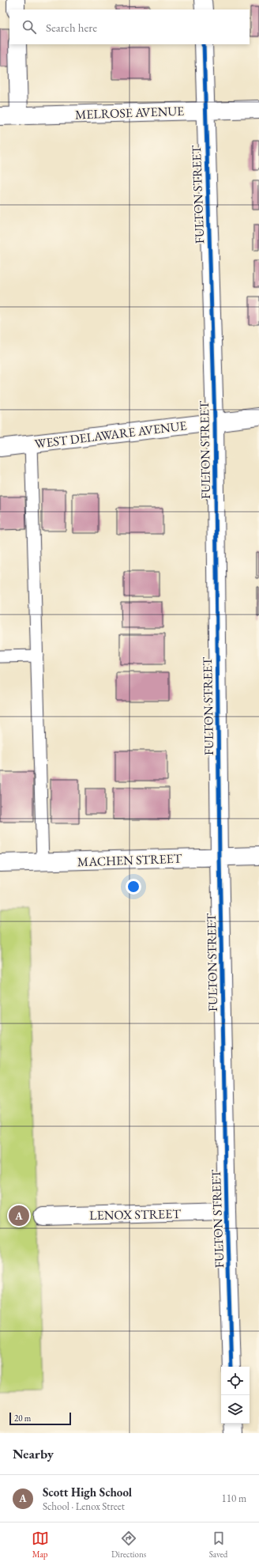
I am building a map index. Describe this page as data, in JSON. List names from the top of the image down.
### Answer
{
  "streets": {
    "street": [
      "MELROSE AVENUE",
      "FULTON STREET",
      "WEST DELAWARE AVENUE",
      "MACHEN STREET",
      "LENOX STREET"
    ]
  },
  "crossings": [
    ["MELROSE AVENUE", "FULTON STREET"],
    ["FULTON STREET", "WEST DELAWARE AVENUE"],
    ["FULTON STREET", "MACHEN STREET"],
    ["FULTON STREET", "LENOX STREET"]
  ],
  "scale_bar": "20 m",
  "page": {
    "search": "Search here",
    "pins": "A",
    "scale": "20 m",
    "heading": "Nearby",
    "list": [
      {
        "mark": "A",
        "name": "Scott High School",
        "note": "School · Lenox Street",
        "value": "110 m"
      }
    ],
    "nav": ["Map", "Directions", "Saved"]
  }
}
